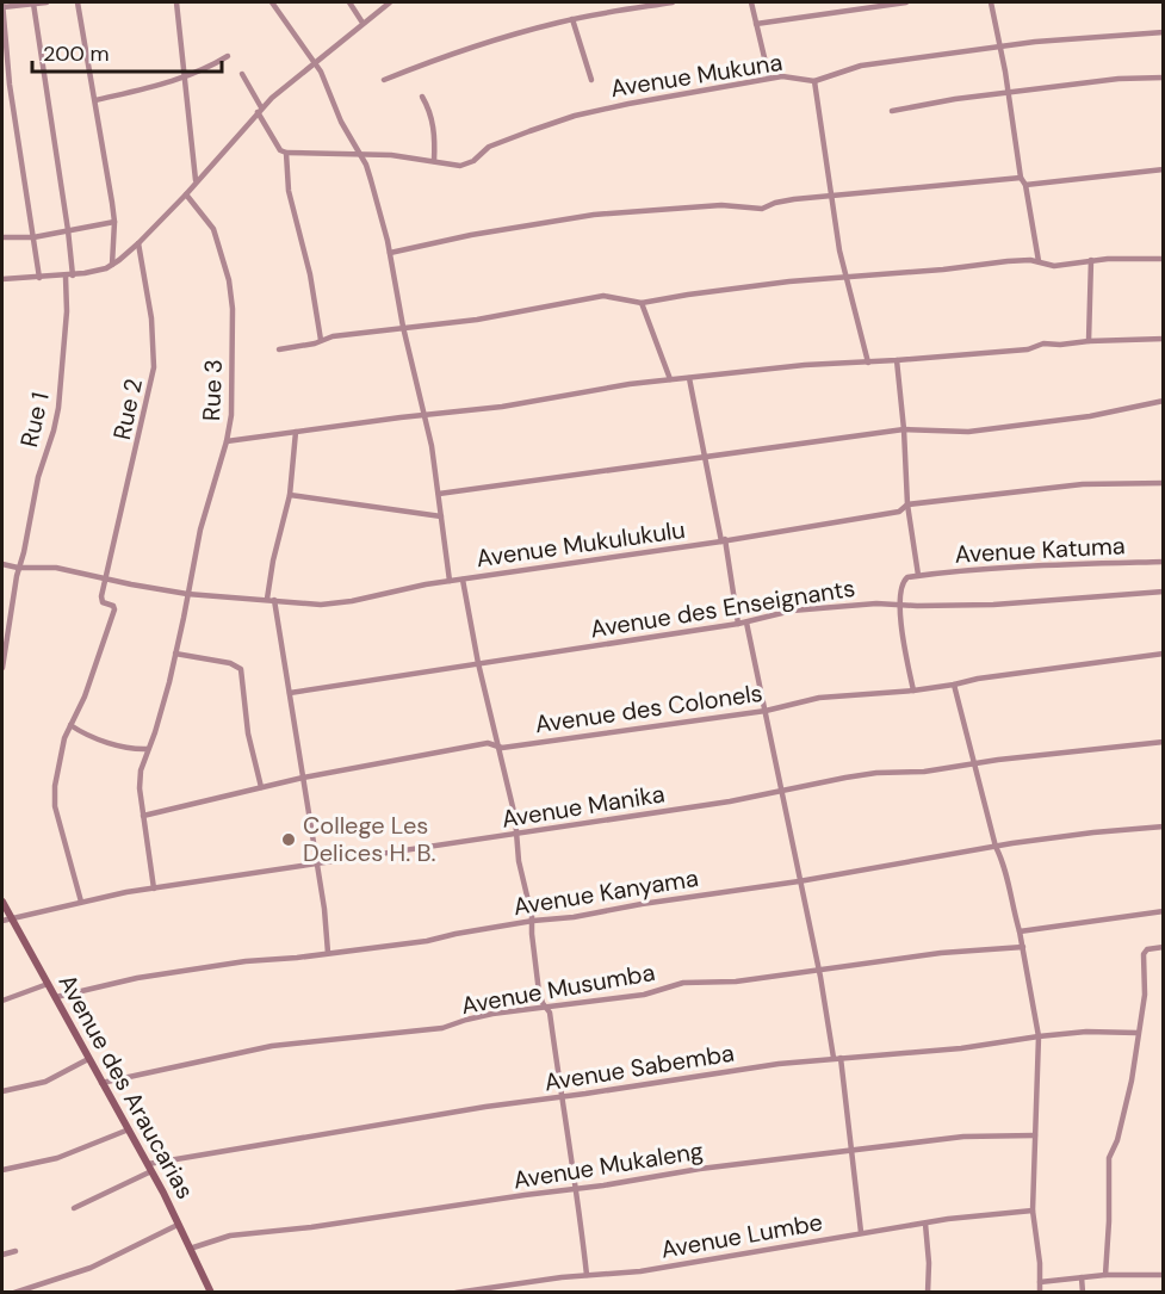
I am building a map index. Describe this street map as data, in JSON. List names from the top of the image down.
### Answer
{
  "streets": {
    "street": [
      "Avenue Mukuna",
      "Rue 3",
      "Rue 2",
      "Rue 1",
      "Avenue Mukulukulu",
      "Avenue Katuma",
      "Avenue des Enseignants",
      "Avenue des Colonels",
      "Avenue Manika",
      "Avenue Kanyama",
      "Avenue Musumba",
      "Avenue Sabemba",
      "Avenue des Araucarias",
      "Avenue Mukaleng",
      "Avenue Lumbe"
    ]
  },
  "crossings": [
    ["Rue 3", "Avenue Mukulukulu"],
    ["Rue 3", "Avenue des Colonels"],
    ["Rue 3", "Avenue Manika"],
    ["Rue 2", "Avenue Mukulukulu"],
    ["Rue 1", "Avenue Mukulukulu"],
    ["Avenue Manika", "Avenue des Araucarias"],
    ["Avenue Kanyama", "Avenue des Araucarias"],
    ["Avenue Musumba", "Avenue des Araucarias"],
    ["Avenue Sabemba", "Avenue des Araucarias"],
    ["Avenue des Araucarias", "Avenue Mukaleng"]
  ],
  "places": ["College Les Delices H. B."],
  "scale_bar": "200 m"
}
